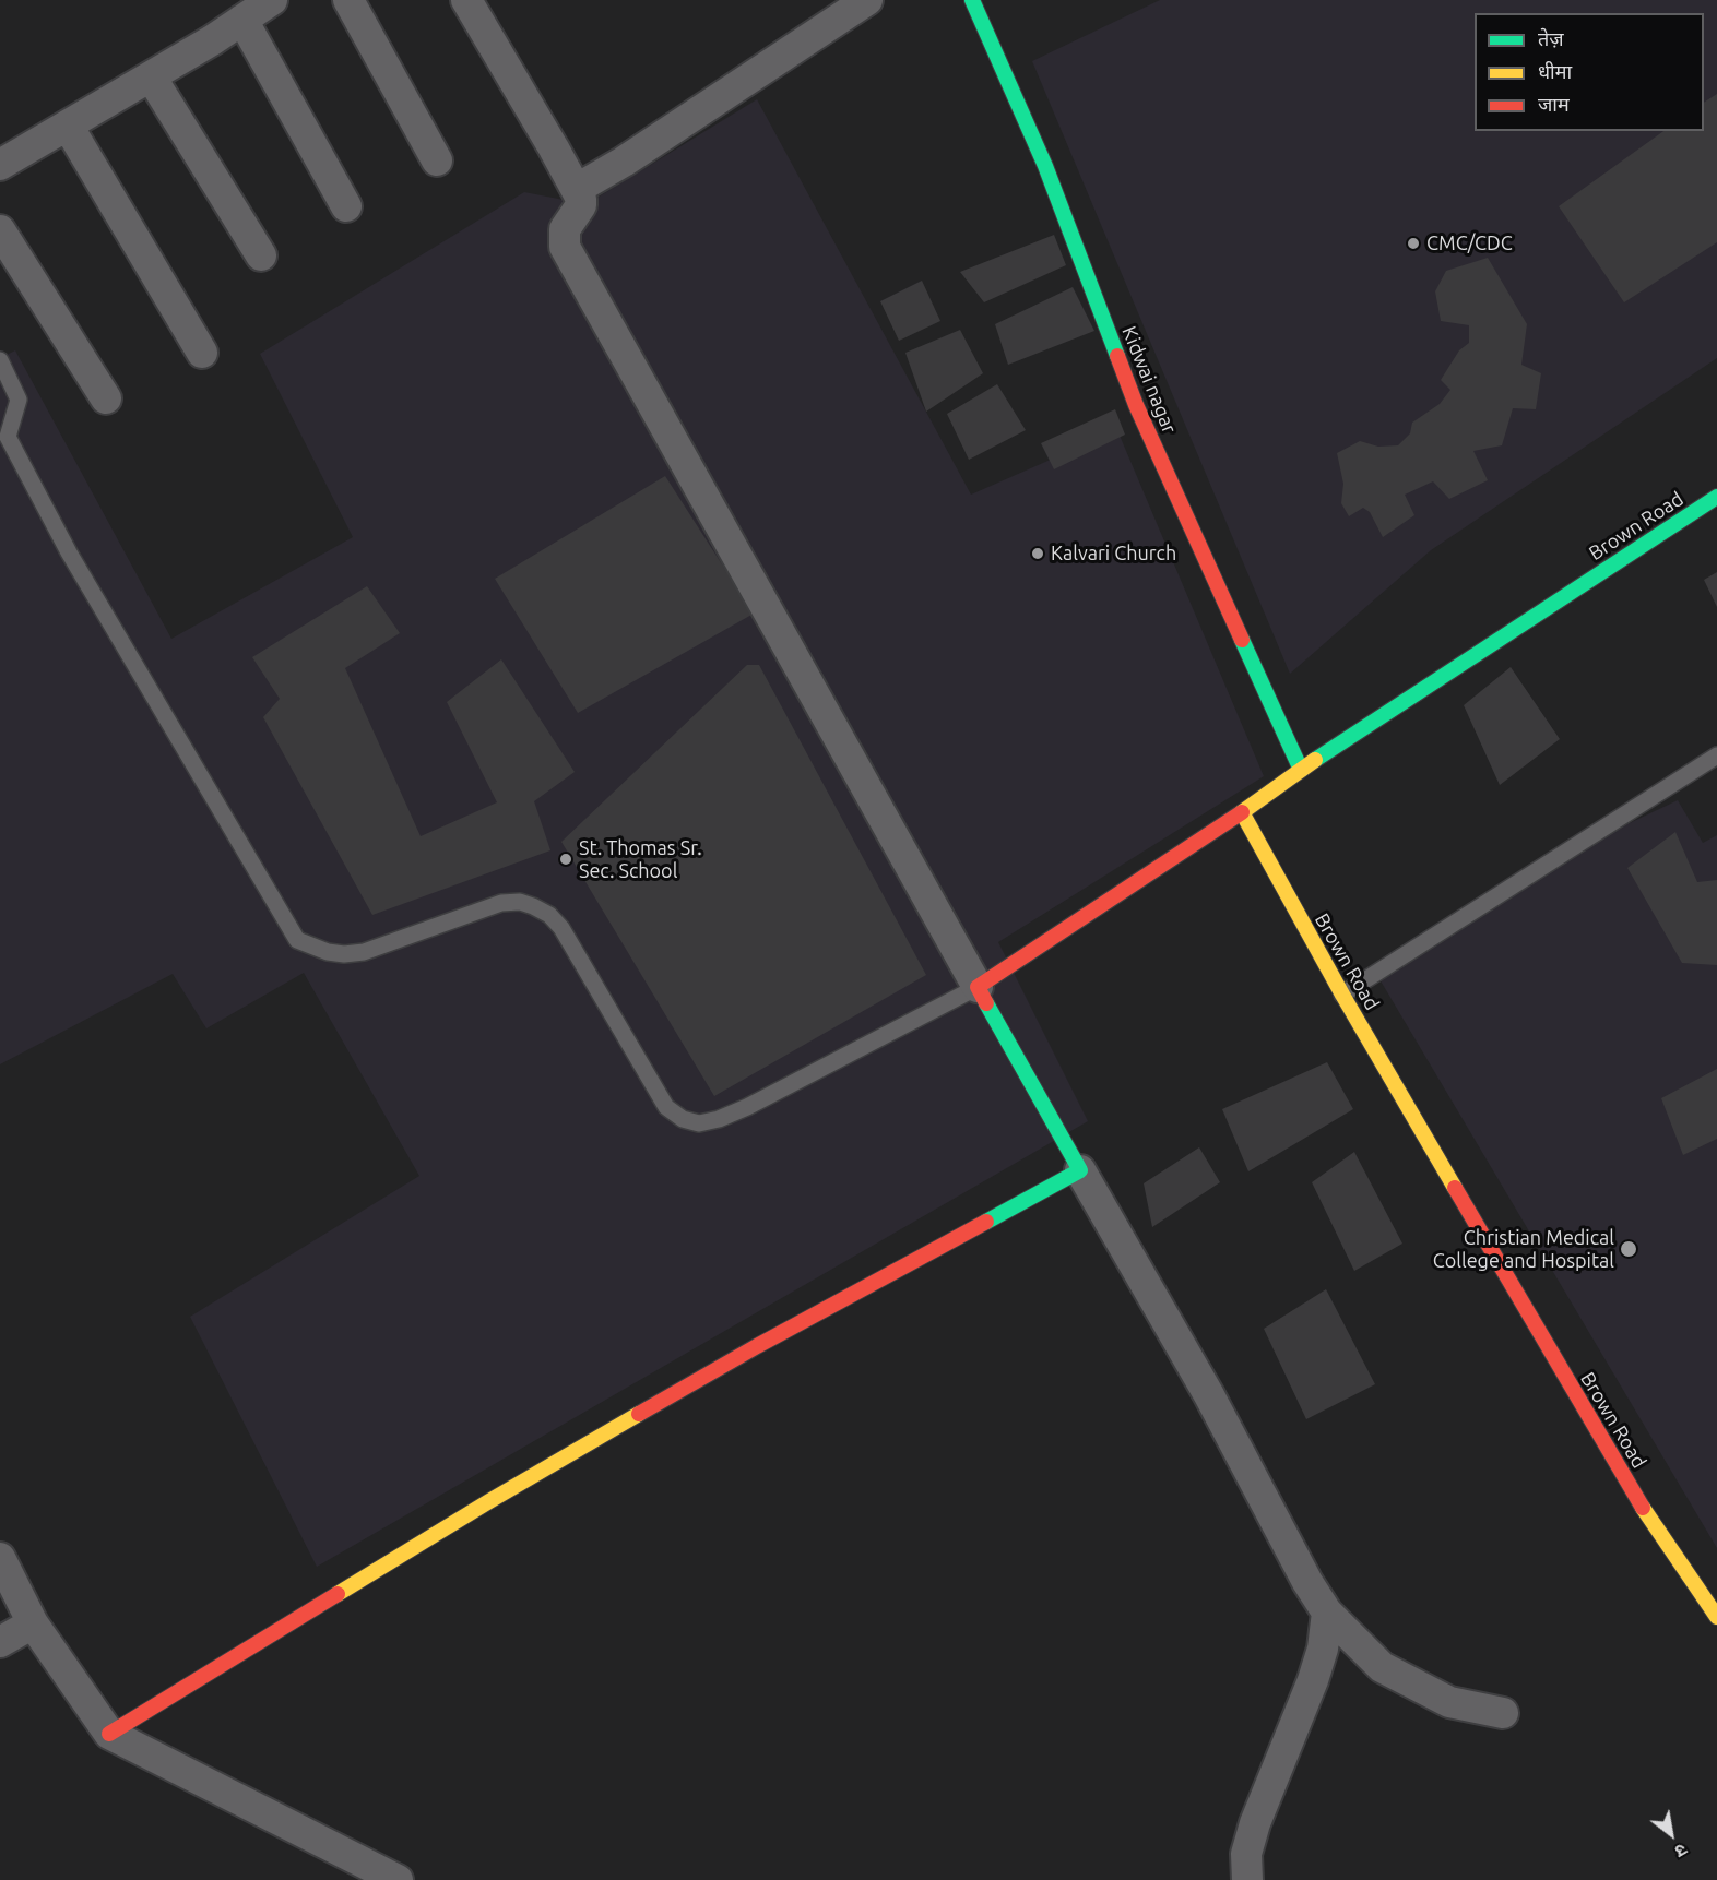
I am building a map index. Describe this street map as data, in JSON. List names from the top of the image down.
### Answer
{
  "streets": {
    "street": ["Kidwai nagar", "Brown Road"]
  },
  "crossings": [
    ["Kidwai nagar", "Brown Road"]
  ],
  "places": [
    "CMC/CDC",
    "Kalvari Church",
    "St. Thomas Sr. Sec. School",
    "Christian Medical College and Hospital"
  ],
  "legend": ["तेज़", "धीमा", "जाम"],
  "north": "bottom right"
}
